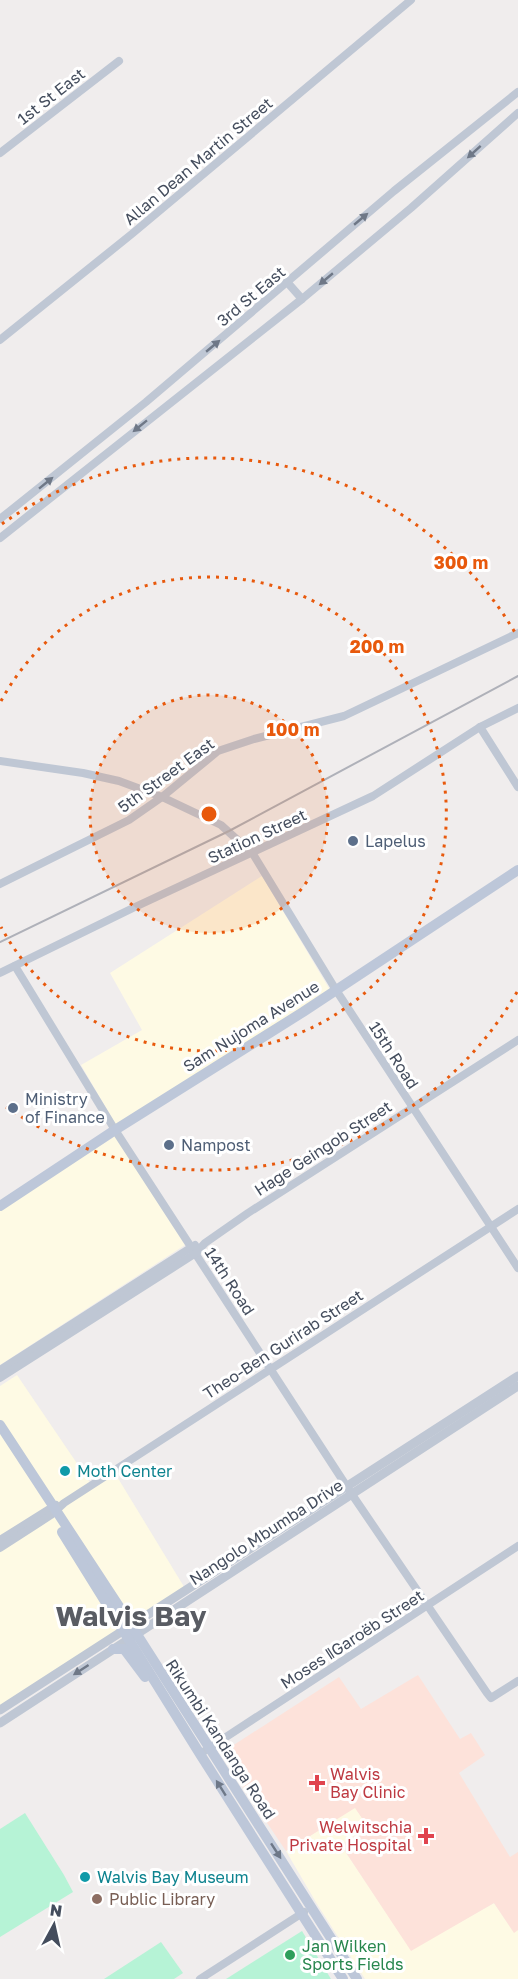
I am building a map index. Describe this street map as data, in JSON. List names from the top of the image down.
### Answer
{
  "streets": {
    "main road": ["Sam Nujoma Avenue", "Rikumbi Kandanga Road"],
    "street": [
      "1st St East",
      "Allan Dean Martin Street",
      "3rd St East",
      "5th Street East",
      "Station Street",
      "15th Road",
      "Hage Geingob Street",
      "14th Road",
      "Theo-Ben Gurirab Street",
      "Nangolo Mbumba Drive",
      "Moses ǁGaroëb Street"
    ]
  },
  "crossings": [
    ["5th Street East", "15th Road"],
    ["Station Street", "15th Road"],
    ["Station Street", "14th Road"],
    ["Sam Nujoma Avenue", "15th Road"],
    ["Sam Nujoma Avenue", "14th Road"],
    ["15th Road", "Hage Geingob Street"],
    ["15th Road", "Theo-Ben Gurirab Street"],
    ["Hage Geingob Street", "14th Road"],
    ["14th Road", "Theo-Ben Gurirab Street"],
    ["14th Road", "Nangolo Mbumba Drive"],
    ["14th Road", "Moses ǁGaroëb Street"],
    ["Theo-Ben Gurirab Street", "Rikumbi Kandanga Road"],
    ["Nangolo Mbumba Drive", "Rikumbi Kandanga Road"],
    ["Moses ǁGaroëb Street", "Rikumbi Kandanga Road"]
  ],
  "districts": ["Walvis Bay"],
  "places": {
    "other": [
      "Lapelus",
      "Ministry of Finance",
      "Nampost",
      "Moth Center",
      "Walvis Bay Museum",
      "Public Library",
      "Jan Wilken Sports Fields"
    ],
    "health": ["Walvis Bay Clinic", "Welwitschia Private Hospital"]
  },
  "north": "top",
  "rings": ["300 m", "200 m", "100 m"]
}
